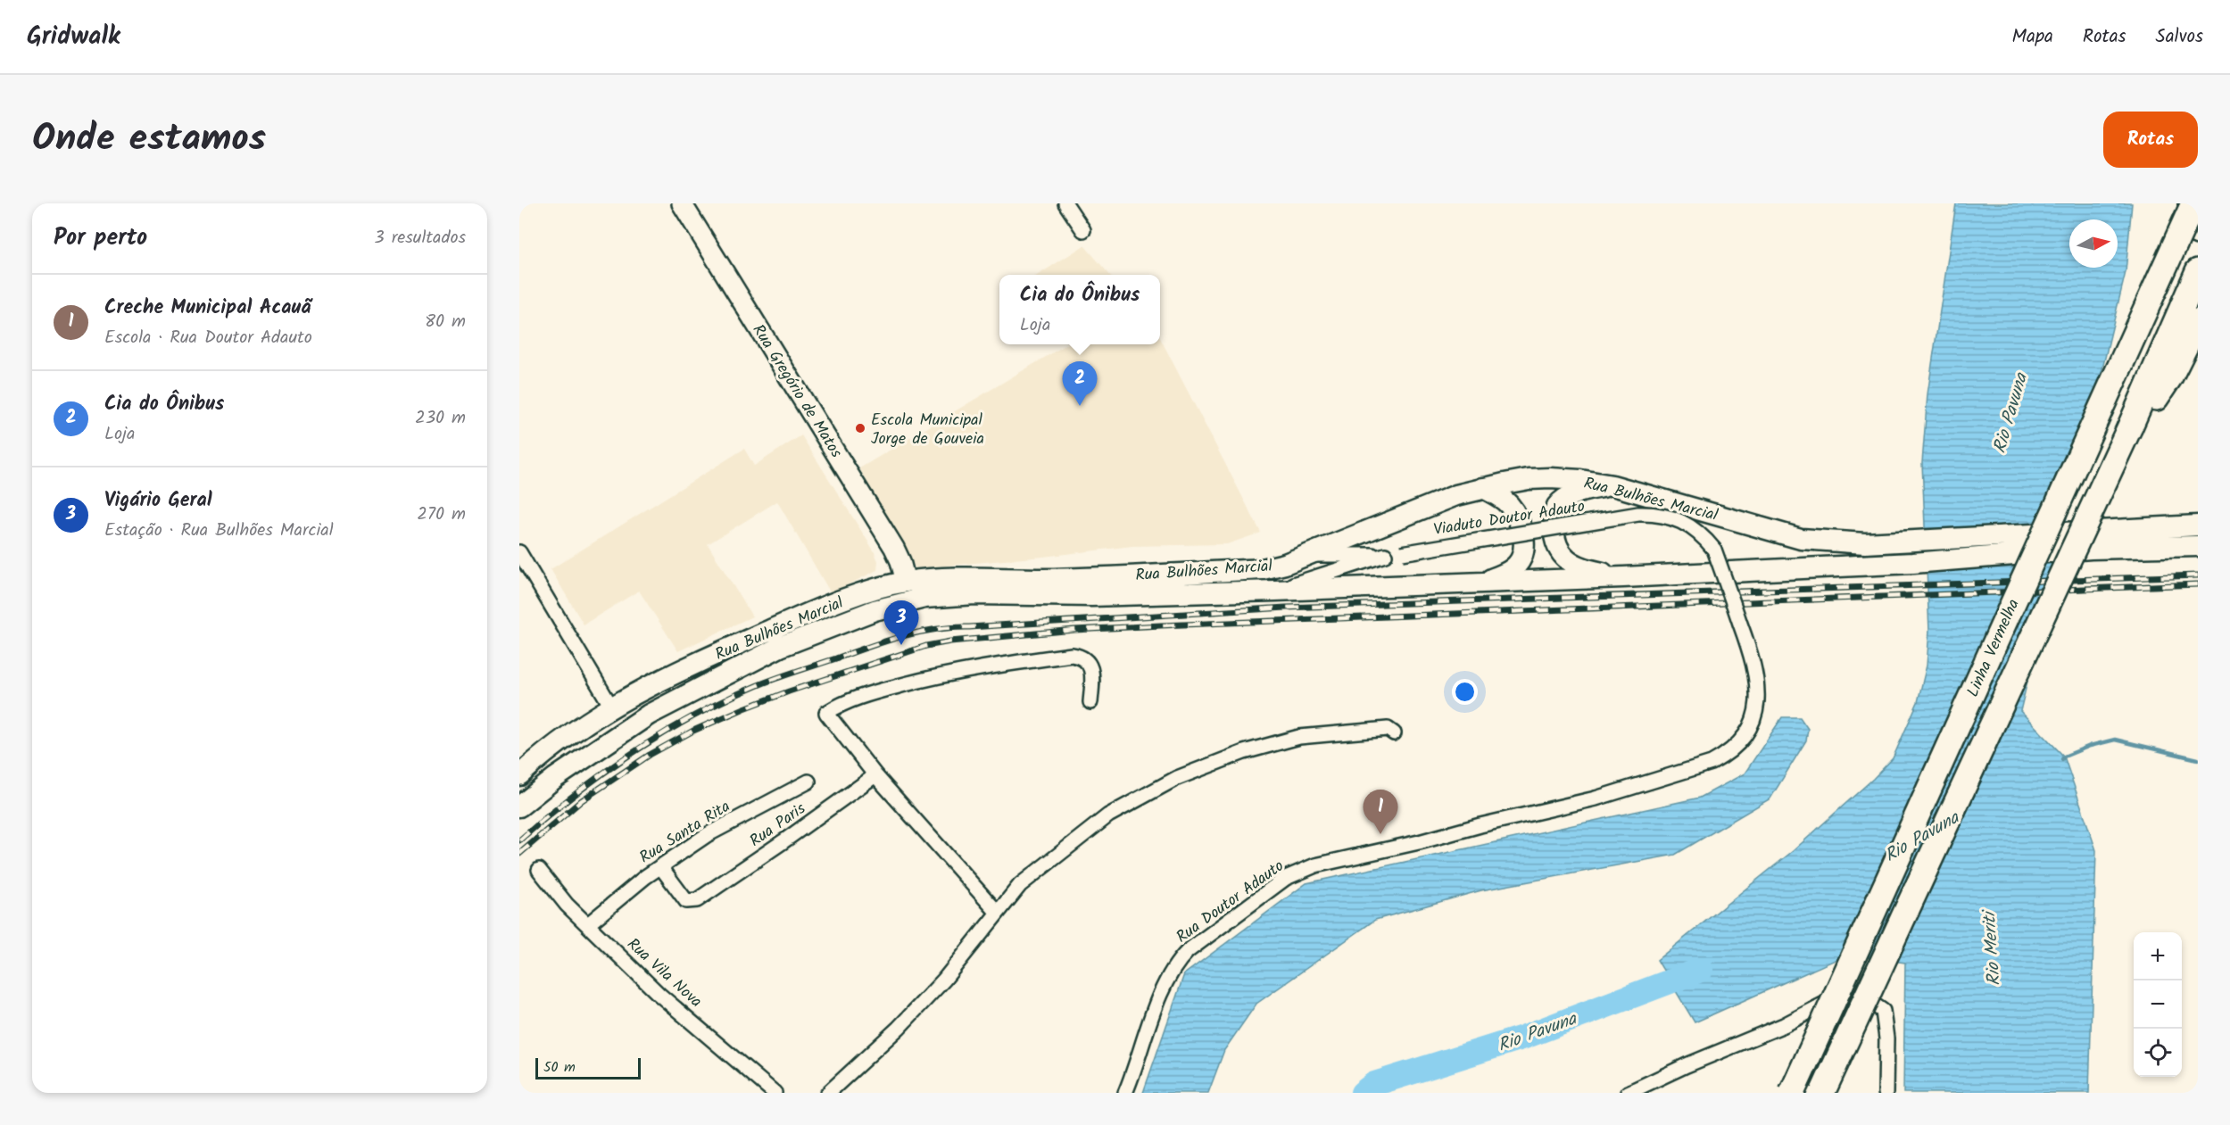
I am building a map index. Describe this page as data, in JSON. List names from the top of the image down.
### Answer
{
  "streets": {
    "highway": ["Linha Vermelha"],
    "main road": ["Rua Bulhões Marcial"],
    "street": [
      "Rua Gregório de Matos",
      "Viaduto Doutor Adauto",
      "Rua Paris",
      "Rua Santa Rita",
      "Rua Doutor Adauto",
      "Rua Vila Nova"
    ]
  },
  "crossings": [
    ["Rua Gregório de Matos", "Rua Bulhões Marcial"],
    ["Rua Bulhões Marcial", "Viaduto Doutor Adauto"],
    ["Viaduto Doutor Adauto", "Rua Doutor Adauto"],
    ["Rua Paris", "Rua Santa Rita"],
    ["Rua Santa Rita", "Rua Vila Nova"]
  ],
  "water": ["Rio Pavuna", "Rio Meriti"],
  "places": ["Escola Municipal Jorge de Gouveia"],
  "scale_bar": "50 m",
  "north": "right",
  "page": {
    "header": "Gridwalk",
    "nav": ["Mapa", "Rotas", "Salvos"],
    "title": "Onde estamos",
    "buttons": "Rotas",
    "heading": ["Por perto", "3 resultados"],
    "list": [
      {
        "mark": "1",
        "name": "Creche Municipal Acauã",
        "note": "Escola · Rua Doutor Adauto",
        "value": "80 m"
      },
      {
        "mark": "2",
        "name": "Cia do Ônibus",
        "note": "Loja",
        "value": "230 m"
      },
      {
        "mark": "3",
        "name": "Vigário Geral",
        "note": "Estação · Rua Bulhões Marcial",
        "value": "270 m"
      }
    ],
    "popup": ["Cia do Ônibus", "Loja"],
    "pins": ["2", "3", "1"],
    "map_buttons": ["+", "−"],
    "scale": "50 m"
  }
}
